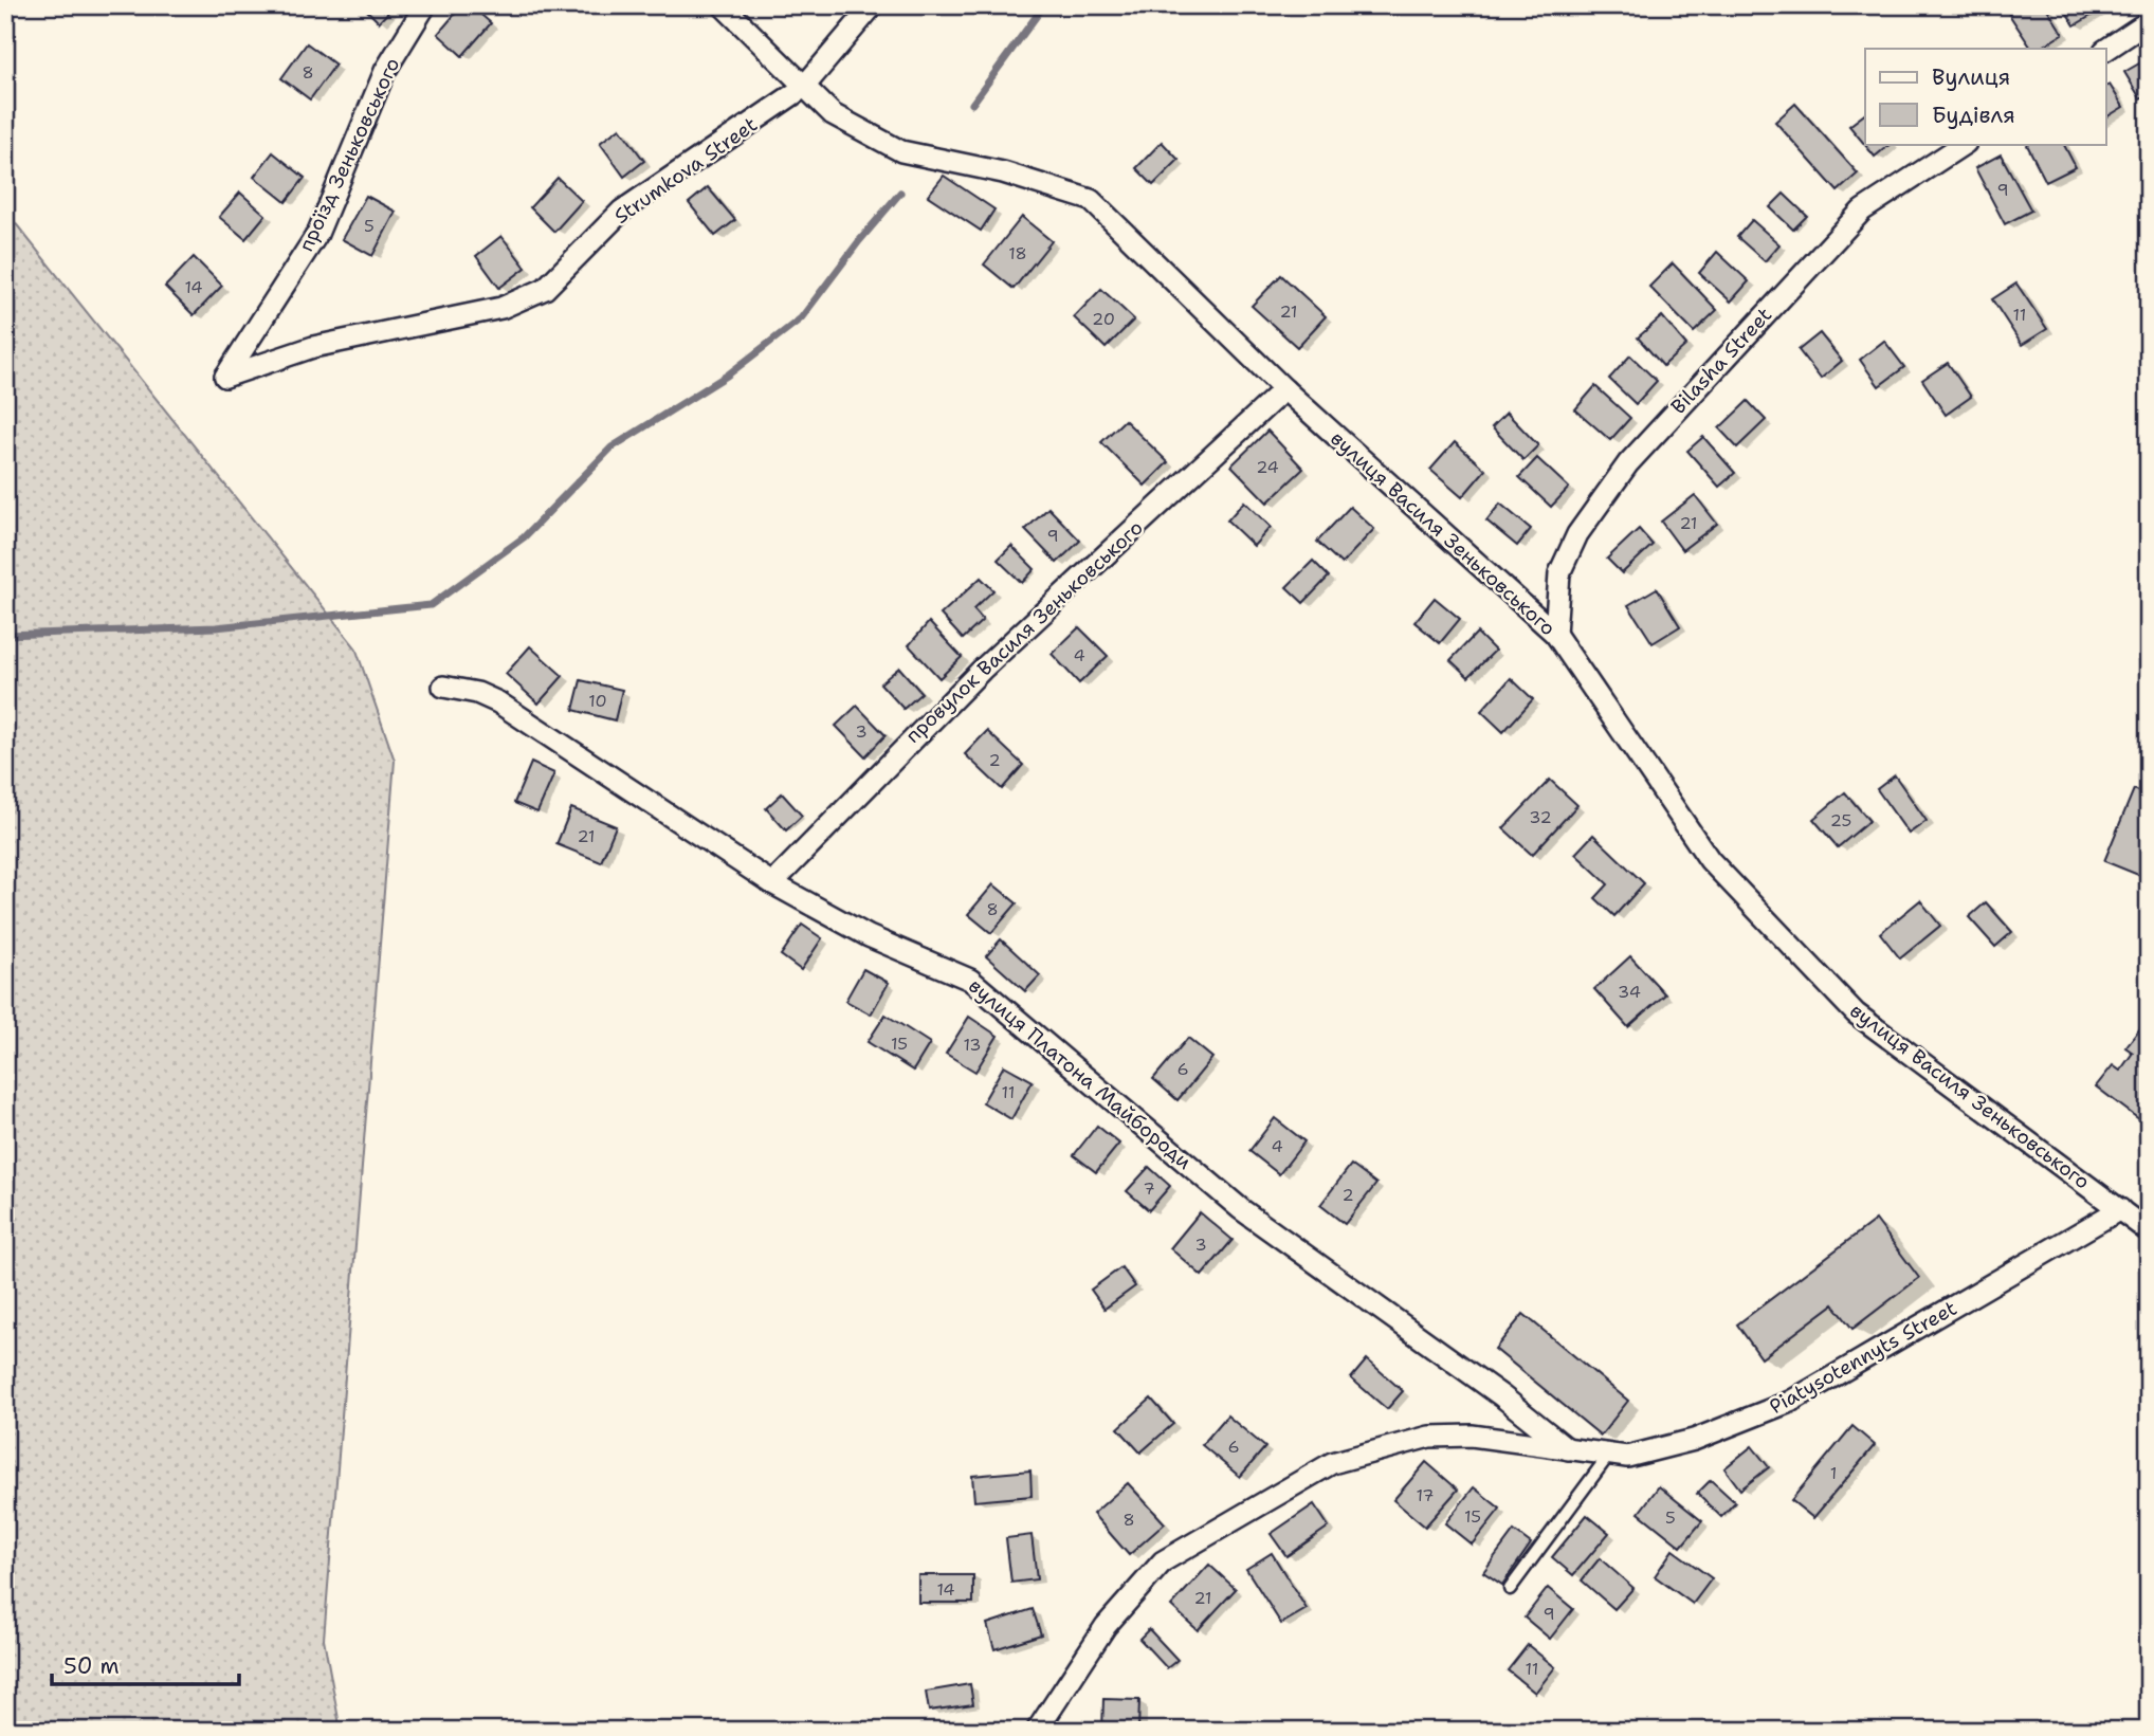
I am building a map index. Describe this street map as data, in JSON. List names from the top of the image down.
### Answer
{
  "streets": {
    "street": [
      "проїзд Зеньковського",
      "Strumkova Street",
      "Bilasha Street",
      "вулиця Василя Зеньковського",
      "провулок Василя Зеньковського",
      "вулиця Платона Майбороди",
      "Piatysotennyts Street"
    ]
  },
  "crossings": [
    ["проїзд Зеньковського", "Strumkova Street"],
    ["Strumkova Street", "вулиця Василя Зеньковського"],
    ["Bilasha Street", "вулиця Василя Зеньковського"],
    ["вулиця Василя Зеньковського", "провулок Василя Зеньковського"],
    ["вулиця Василя Зеньковського", "Piatysotennyts Street"],
    ["провулок Василя Зеньковського", "вулиця Платона Майбороди"],
    ["вулиця Платона Майбороди", "Piatysotennyts Street"]
  ],
  "house_numbers": [
    "8",
    "9",
    "5",
    "18",
    "14",
    "21",
    "11",
    "20",
    "24",
    "21",
    "9",
    "4",
    "10",
    "3",
    "2",
    "32",
    "25",
    "21",
    "8",
    "34",
    "15",
    "13",
    "6",
    "11",
    "4",
    "7",
    "2",
    "3",
    "6",
    "1",
    "17",
    "15",
    "5",
    "8",
    "14",
    "21",
    "9",
    "11"
  ],
  "legend": ["Вулиця", "Будівля"],
  "scale_bar": "50 m"
}
